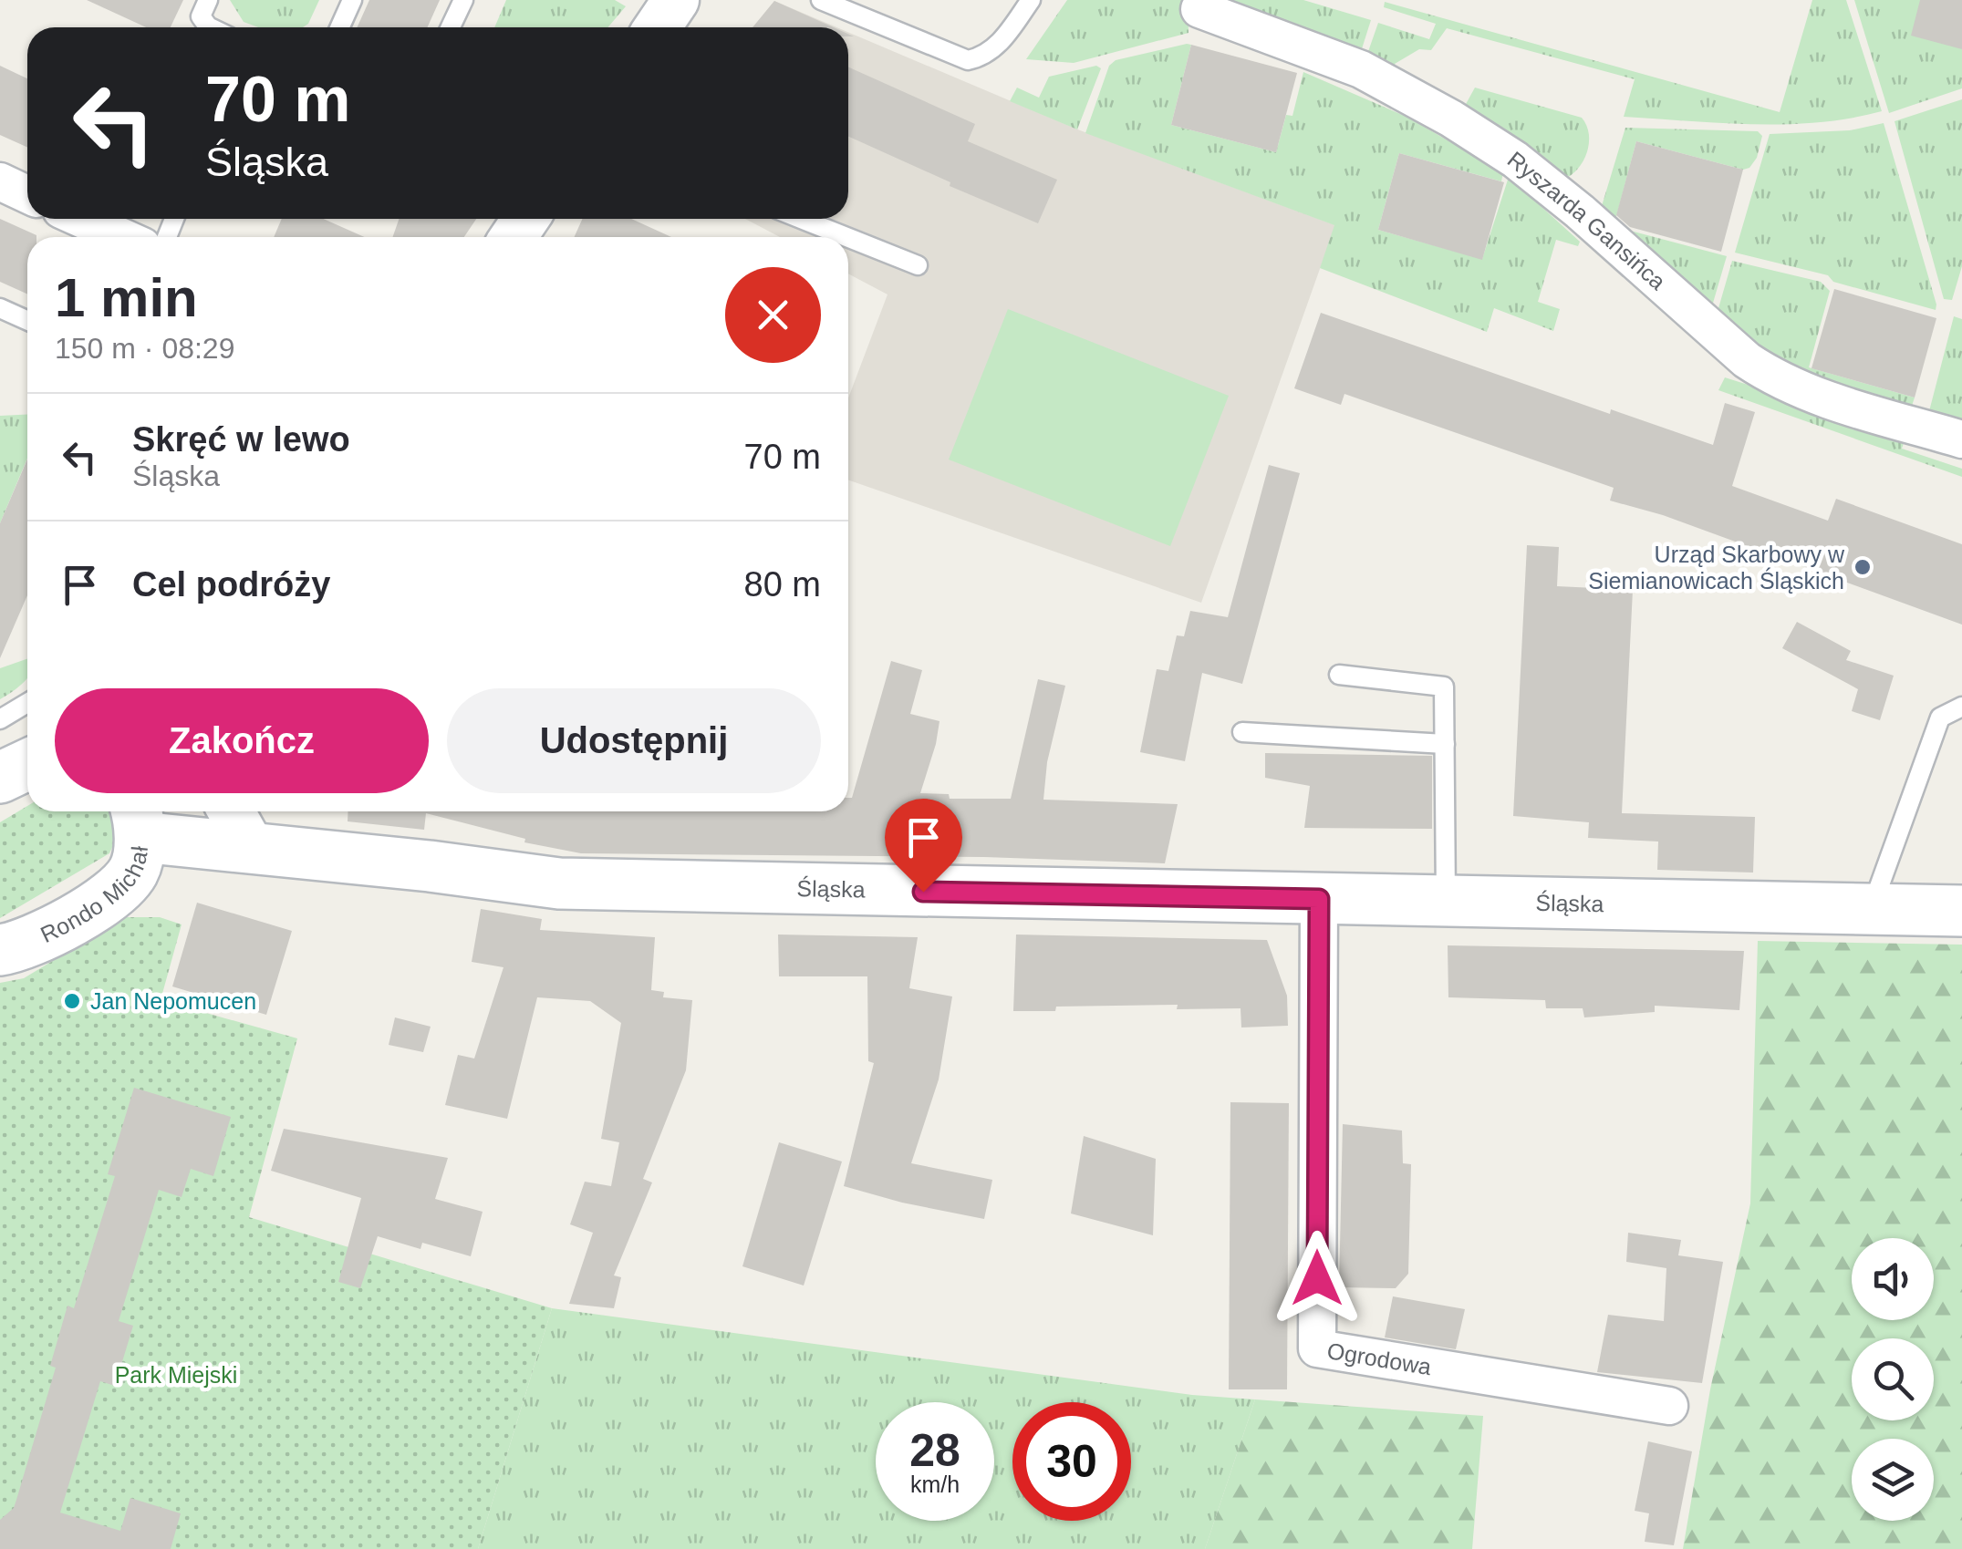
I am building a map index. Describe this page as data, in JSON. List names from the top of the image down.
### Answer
{
  "streets": {
    "main road": ["Rondo Michał", "Śląska"],
    "street": ["Ryszarda Gansińca", "Ogrodowa"]
  },
  "crossings": [
    ["Rondo Michał", "Śląska"],
    ["Śląska", "Ogrodowa"]
  ],
  "parks": ["Park Miejski"],
  "places": ["Urząd Skarbowy w Siemianowicach Śląskich", "Jan Nepomucen"],
  "page": {
    "turn": ["70 m", "Śląska"],
    "heading": ["1 min", "150 m · 08:29"],
    "list": [
      {
        "name": "Skręć w lewo",
        "note": "Śląska",
        "value": "70 m"
      },
      {
        "name": "Cel podróży",
        "value": "80 m"
      }
    ],
    "buttons": ["Zakończ", "Udostępnij"],
    "speed": "28 km/h",
    "limit": "30"
  }
}
